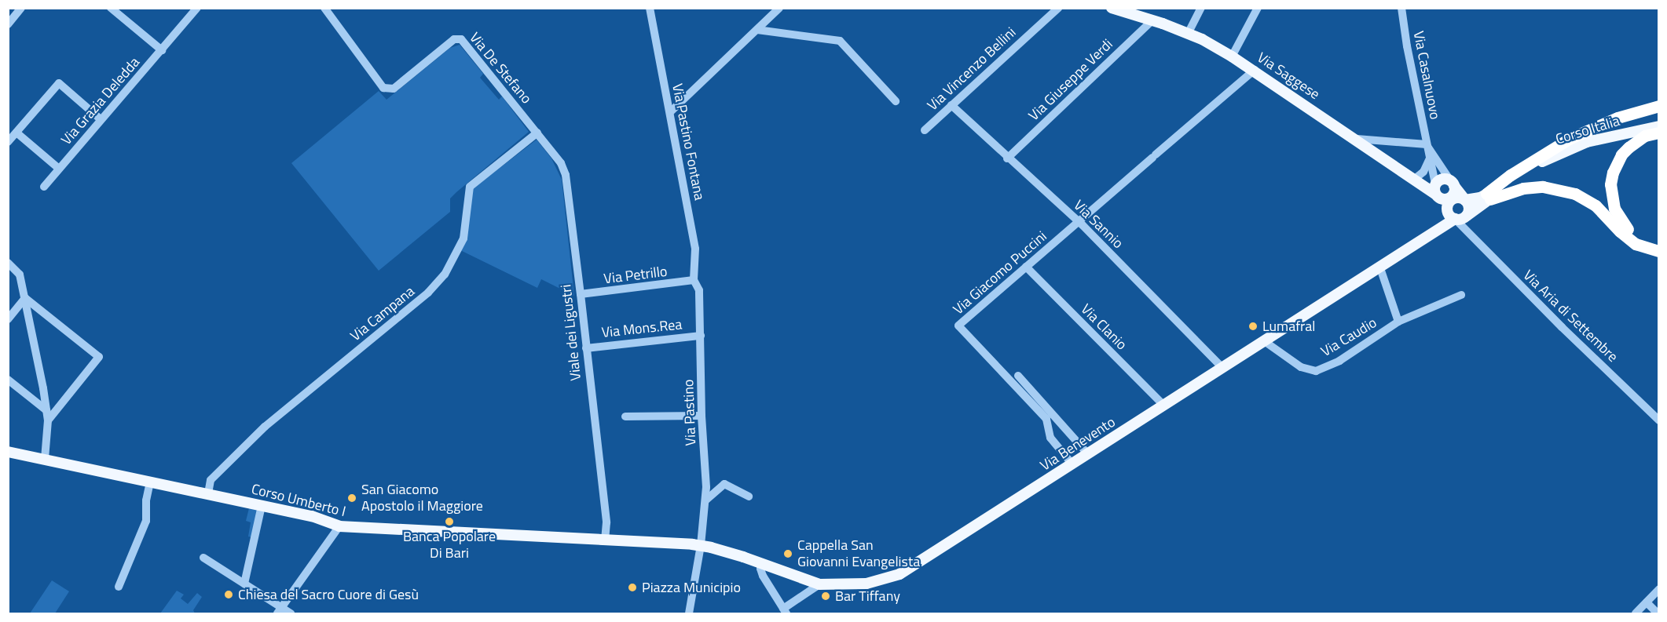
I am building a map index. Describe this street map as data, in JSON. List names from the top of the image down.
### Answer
{
  "streets": {
    "main road": [
      "Via Saggese",
      "Corso Italia",
      "Via Benevento",
      "Corso Umberto I"
    ],
    "street": [
      "Via De Stefano",
      "Via Vincenzo Bellini",
      "Via Casalnuovo",
      "Via Giuseppe Verdi",
      "Via Grazia Deledda",
      "Via Pastino Fontana",
      "Via Sannio",
      "Via Giacomo Puccini",
      "Via Petrillo",
      "Via Campana",
      "Via Aria di Settembre",
      "Via Clanio",
      "Via Mons.Rea",
      "Viale dei Ligustri",
      "Via Caudio",
      "Via Pastino"
    ]
  },
  "crossings": [
    ["Via De Stefano", "Via Campana"],
    ["Via De Stefano", "Viale dei Ligustri"],
    ["Via Vincenzo Bellini", "Via Sannio"],
    ["Via Casalnuovo", "Via Saggese"],
    ["Via Saggese", "Via Giuseppe Verdi"],
    ["Via Saggese", "Via Giacomo Puccini"],
    ["Via Giuseppe Verdi", "Via Sannio"],
    ["Corso Italia", "Via Benevento"],
    ["Via Pastino Fontana", "Via Petrillo"],
    ["Via Pastino Fontana", "Via Pastino"],
    ["Via Sannio", "Via Giacomo Puccini"],
    ["Via Sannio", "Via Benevento"],
    ["Via Giacomo Puccini", "Via Clanio"],
    ["Via Giacomo Puccini", "Via Benevento"],
    ["Via Petrillo", "Viale dei Ligustri"],
    ["Via Petrillo", "Via Pastino"],
    ["Via Campana", "Viale dei Ligustri"],
    ["Via Campana", "Corso Umberto I"],
    ["Via Aria di Settembre", "Via Benevento"],
    ["Via Clanio", "Via Benevento"],
    ["Via Mons.Rea", "Viale dei Ligustri"],
    ["Via Mons.Rea", "Via Pastino"],
    ["Viale dei Ligustri", "Corso Umberto I"],
    ["Via Caudio", "Via Benevento"],
    ["Via Pastino", "Via Benevento"],
    ["Via Pastino", "Corso Umberto I"],
    ["Via Benevento", "Corso Umberto I"]
  ],
  "places": [
    "Lumafral",
    "San Giacomo Apostolo il Maggiore",
    "Banca Popolare Di Bari",
    "Cappella San Giovanni Evangelista",
    "Piazza Municipio",
    "Chiesa del Sacro Cuore di Gesù",
    "Bar Tiffany"
  ]
}
